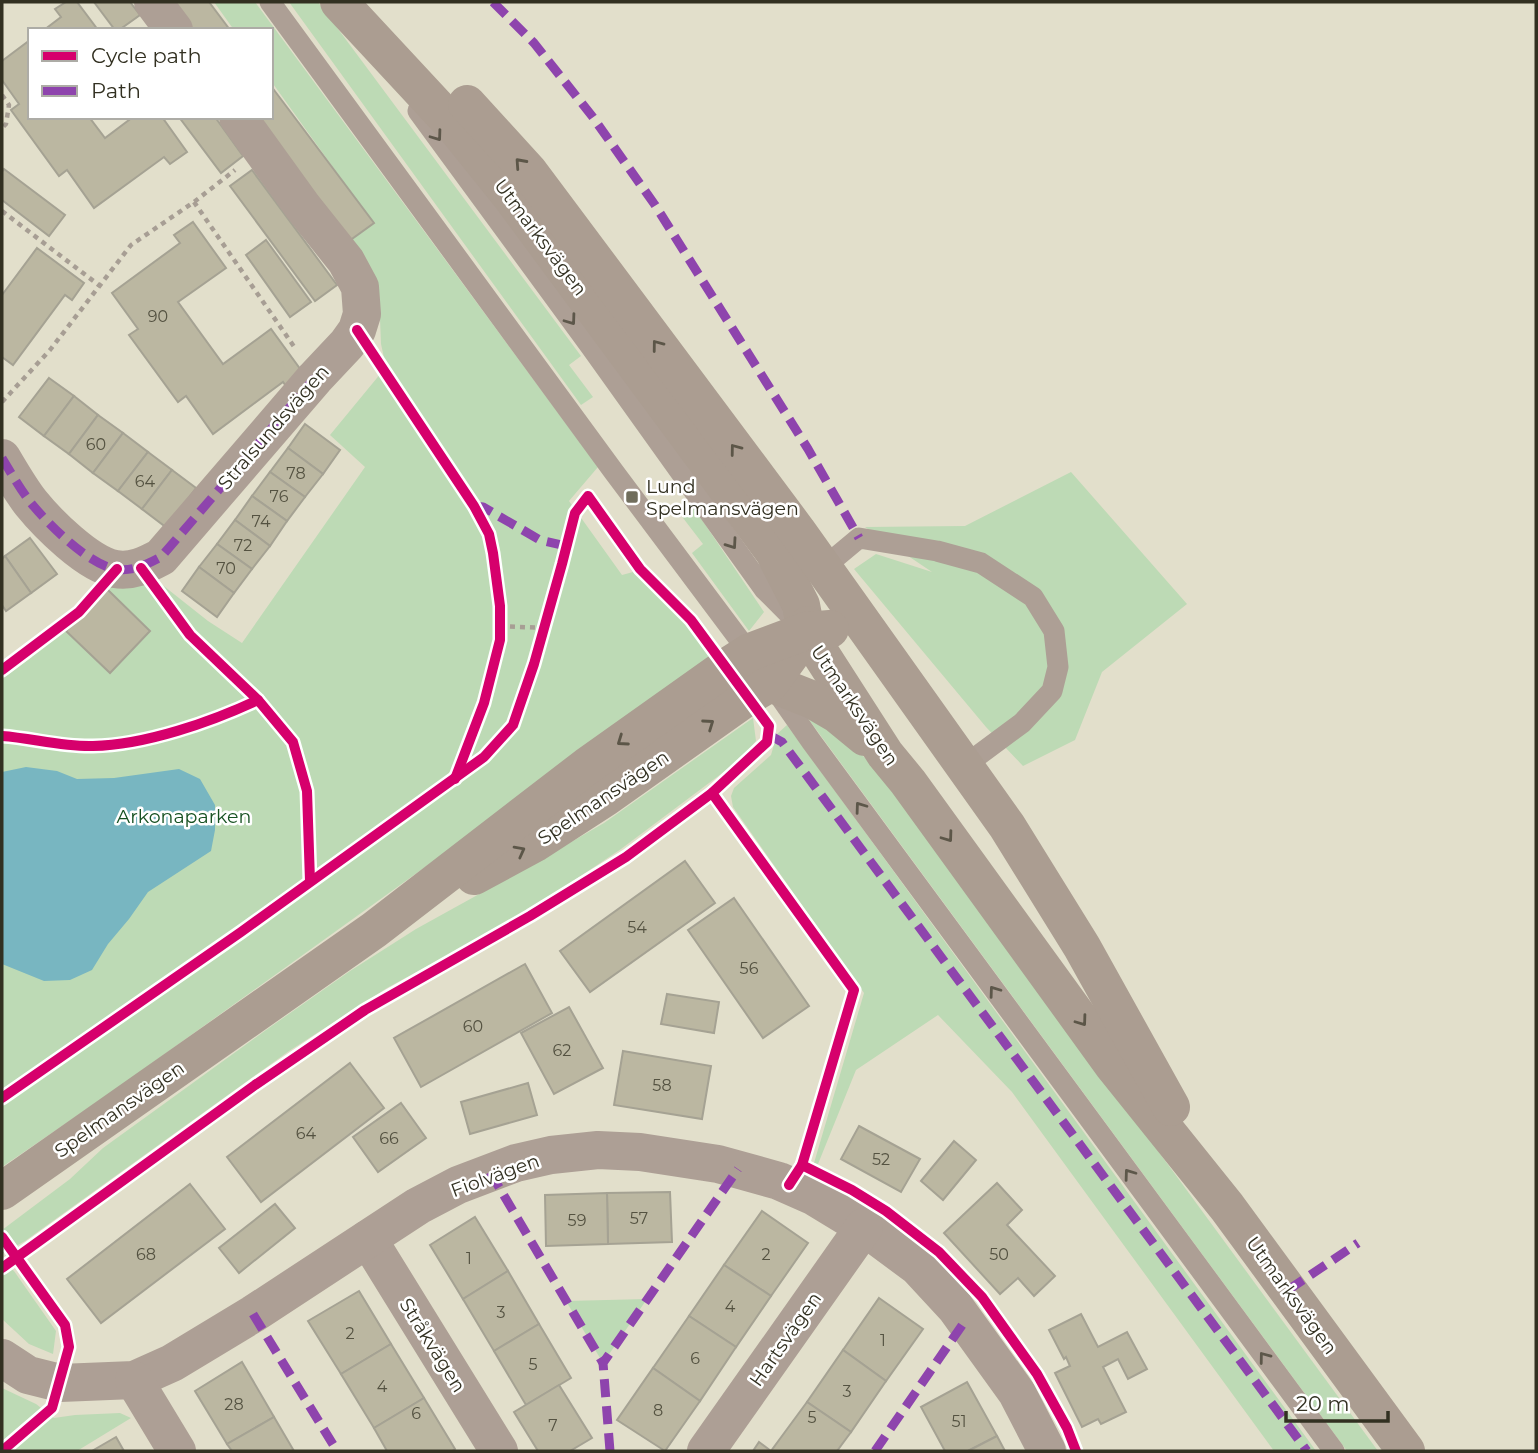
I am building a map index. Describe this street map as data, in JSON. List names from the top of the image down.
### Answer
{
  "streets": {
    "main road": ["Utmarksvägen", "Spelmansvägen"],
    "street": [
      "Stralsundsvägen",
      "Fiolvägen",
      "Hartsvägen",
      "Stråkvägen"
    ]
  },
  "crossings": [
    ["Utmarksvägen", "Spelmansvägen"],
    ["Fiolvägen", "Hartsvägen"],
    ["Fiolvägen", "Stråkvägen"]
  ],
  "parks": ["Arkonaparken"],
  "places": {
    "transit": ["Lund Spelmansvägen"]
  },
  "house_numbers": [
    "90",
    "60",
    "78",
    "64",
    "76",
    "74",
    "72",
    "70",
    "54",
    "56",
    "60",
    "62",
    "58",
    "64",
    "66",
    "52",
    "57",
    "59",
    "68",
    "2",
    "50",
    "1",
    "4",
    "3",
    "2",
    "1",
    "6",
    "5",
    "4",
    "3",
    "28",
    "8",
    "6",
    "5",
    "51",
    "7"
  ],
  "legend": ["Cycle path", "Path"],
  "scale_bar": "20 m"
}
